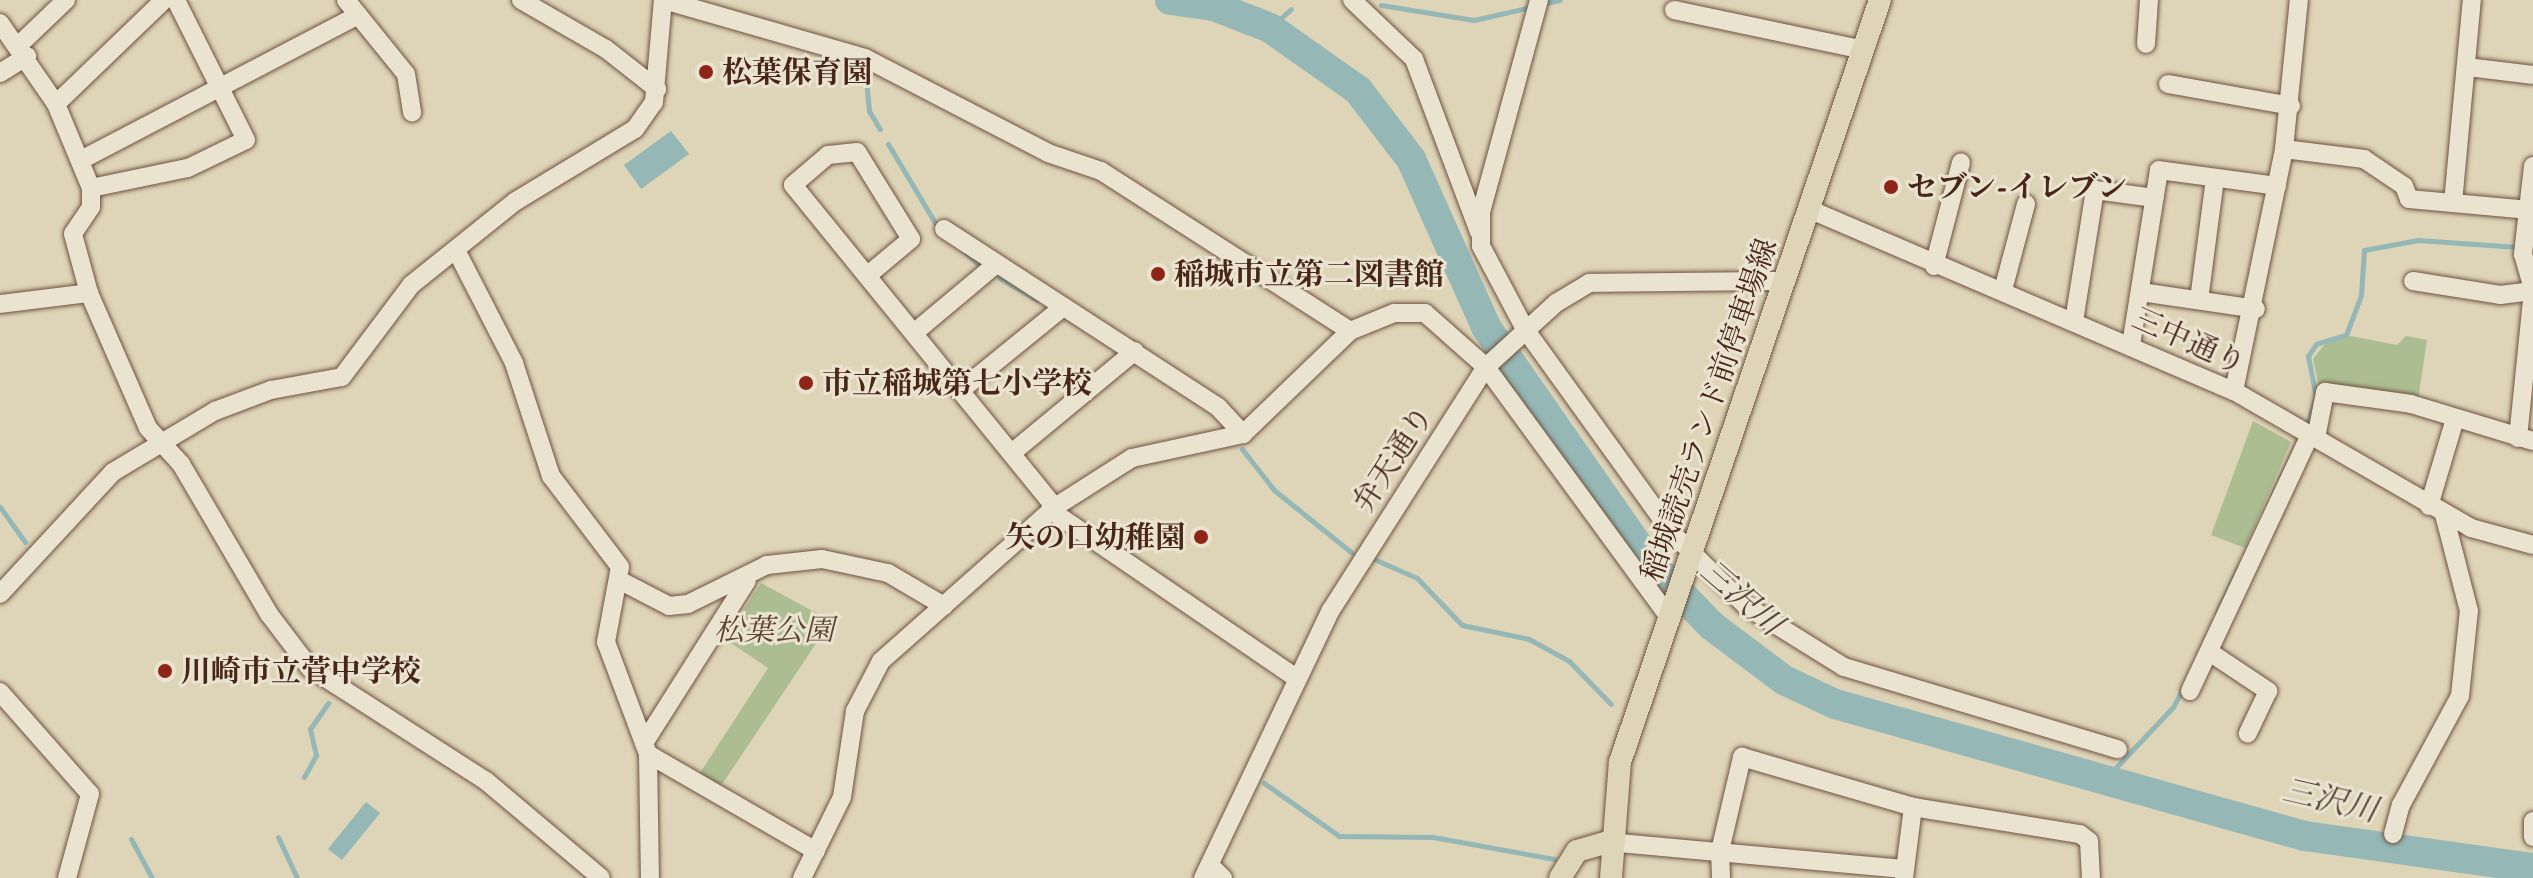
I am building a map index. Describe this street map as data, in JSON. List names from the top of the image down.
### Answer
{
  "streets": {
    "main road": ["稲城読売ランド前停車場線"],
    "street": ["三中通り", "弁天通り"]
  },
  "crossings": [
    ["三中通り", "稲城読売ランド前停車場線"],
    ["稲城読売ランド前停車場線", "弁天通り"]
  ],
  "water": ["三沢川"],
  "parks": ["松葉公園"],
  "places": [
    "松葉保育園",
    "セブン-イレブン",
    "稲城市立第二図書館",
    "市立稲城第七小学校",
    "矢の口幼稚園",
    "川崎市立菅中学校"
  ]
}
